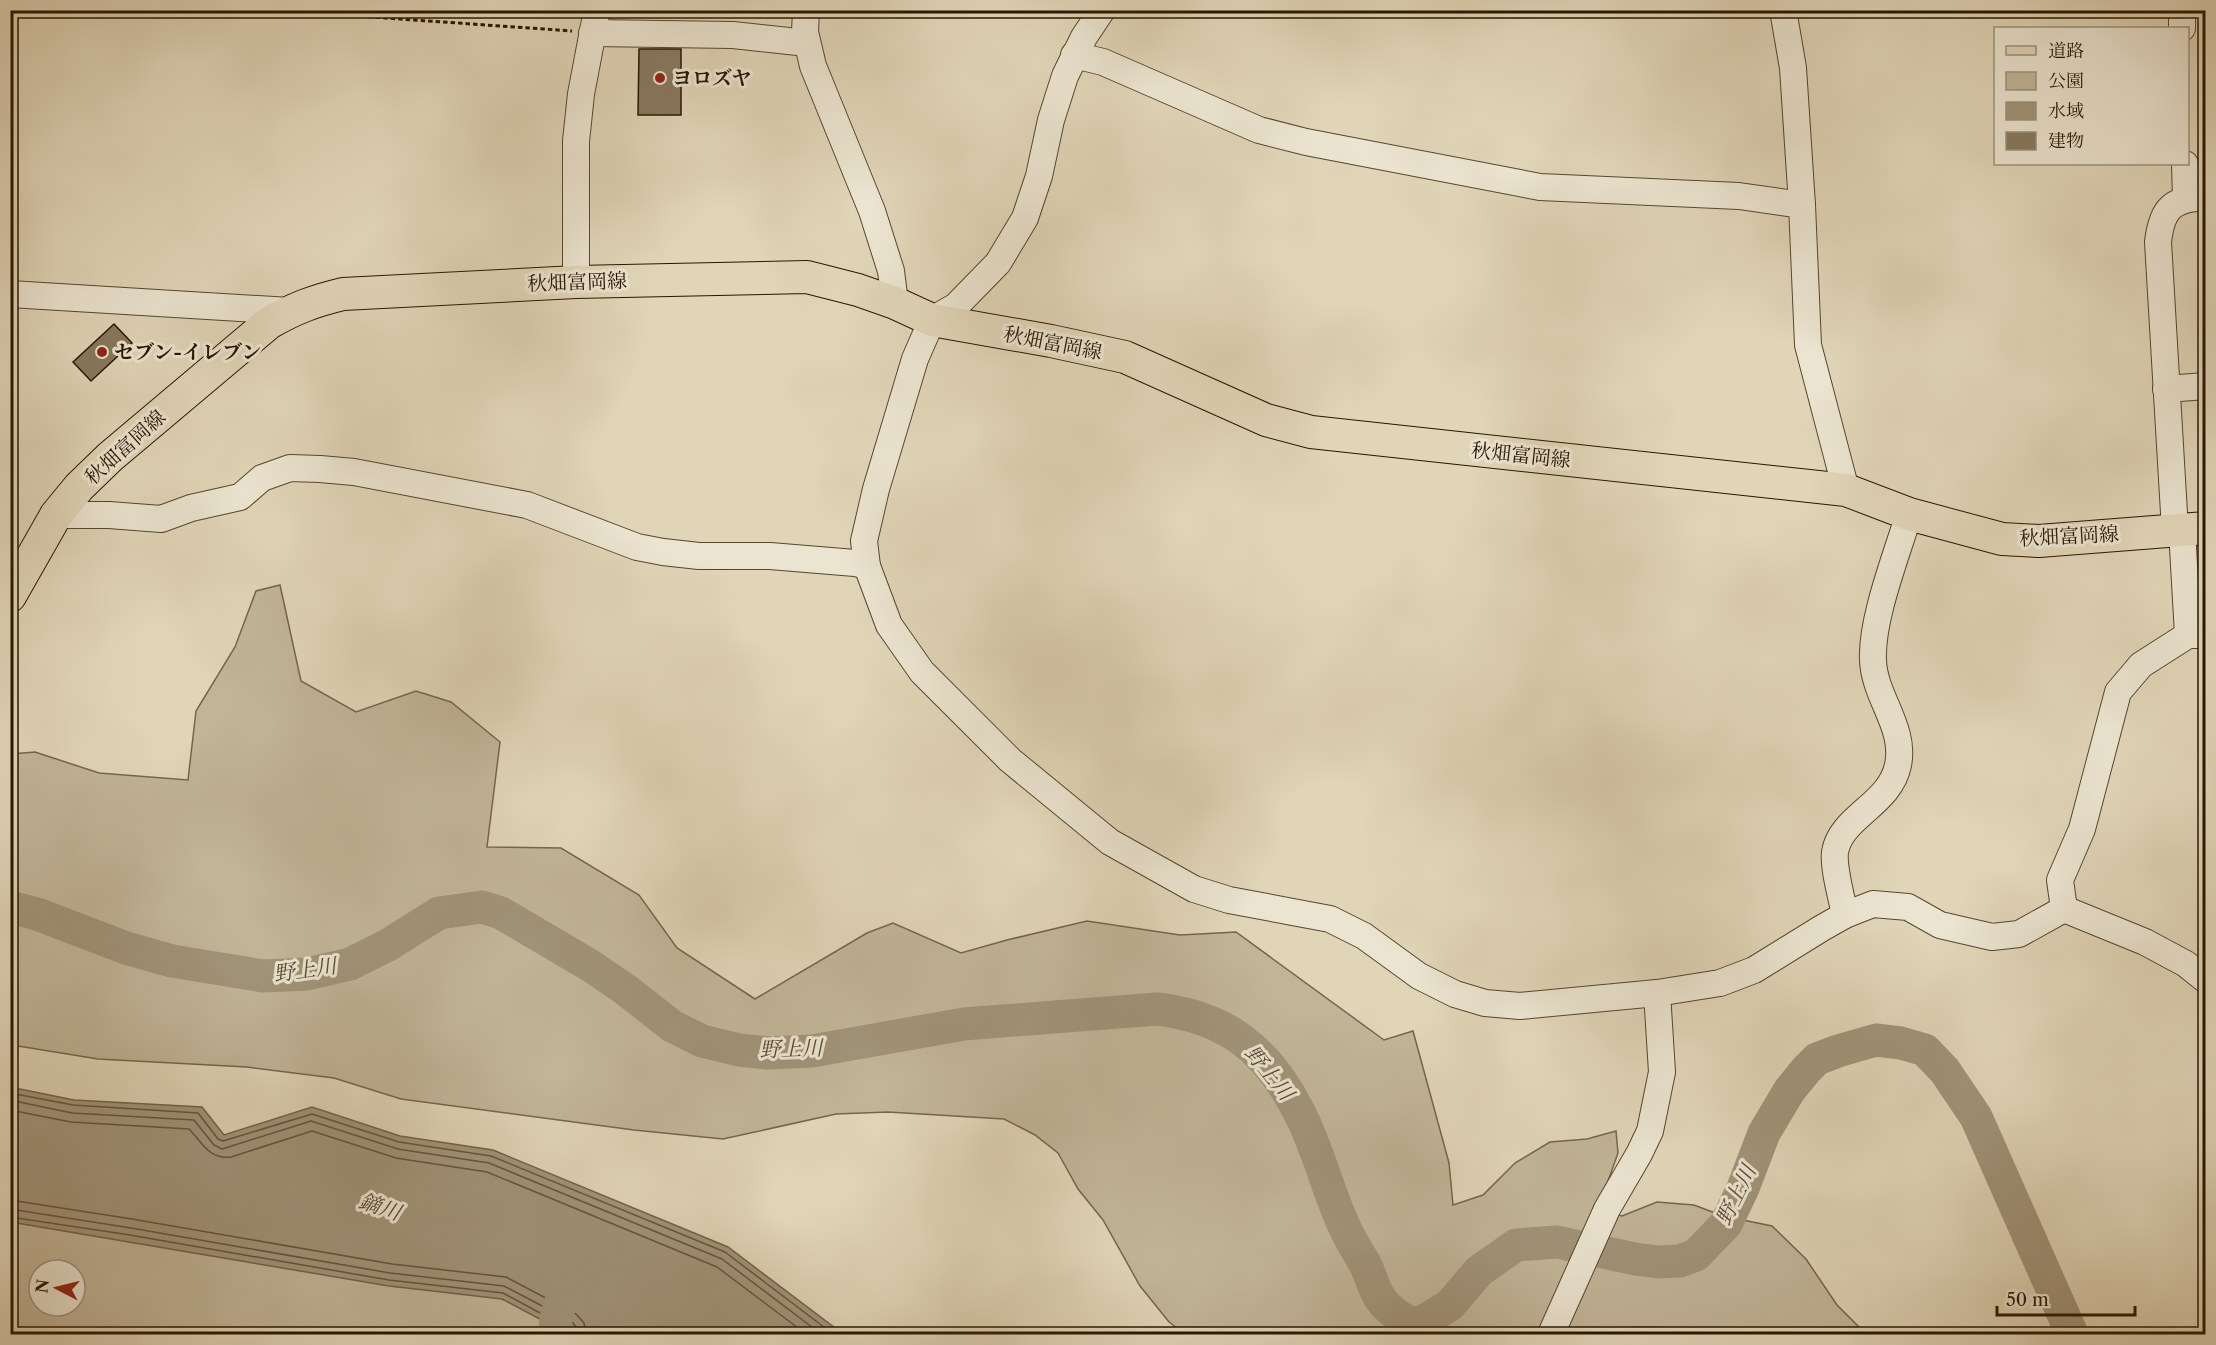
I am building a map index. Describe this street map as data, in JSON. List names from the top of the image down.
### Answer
{
  "streets": {
    "main road": ["秋畑富岡線"]
  },
  "water": ["野上川", "鏑川"],
  "places": ["ヨロズヤ", "セブン-イレブン"],
  "legend": [
    "道路",
    "公園",
    "水域",
    "建物"
  ],
  "scale_bar": "50 m",
  "north": "left"
}
